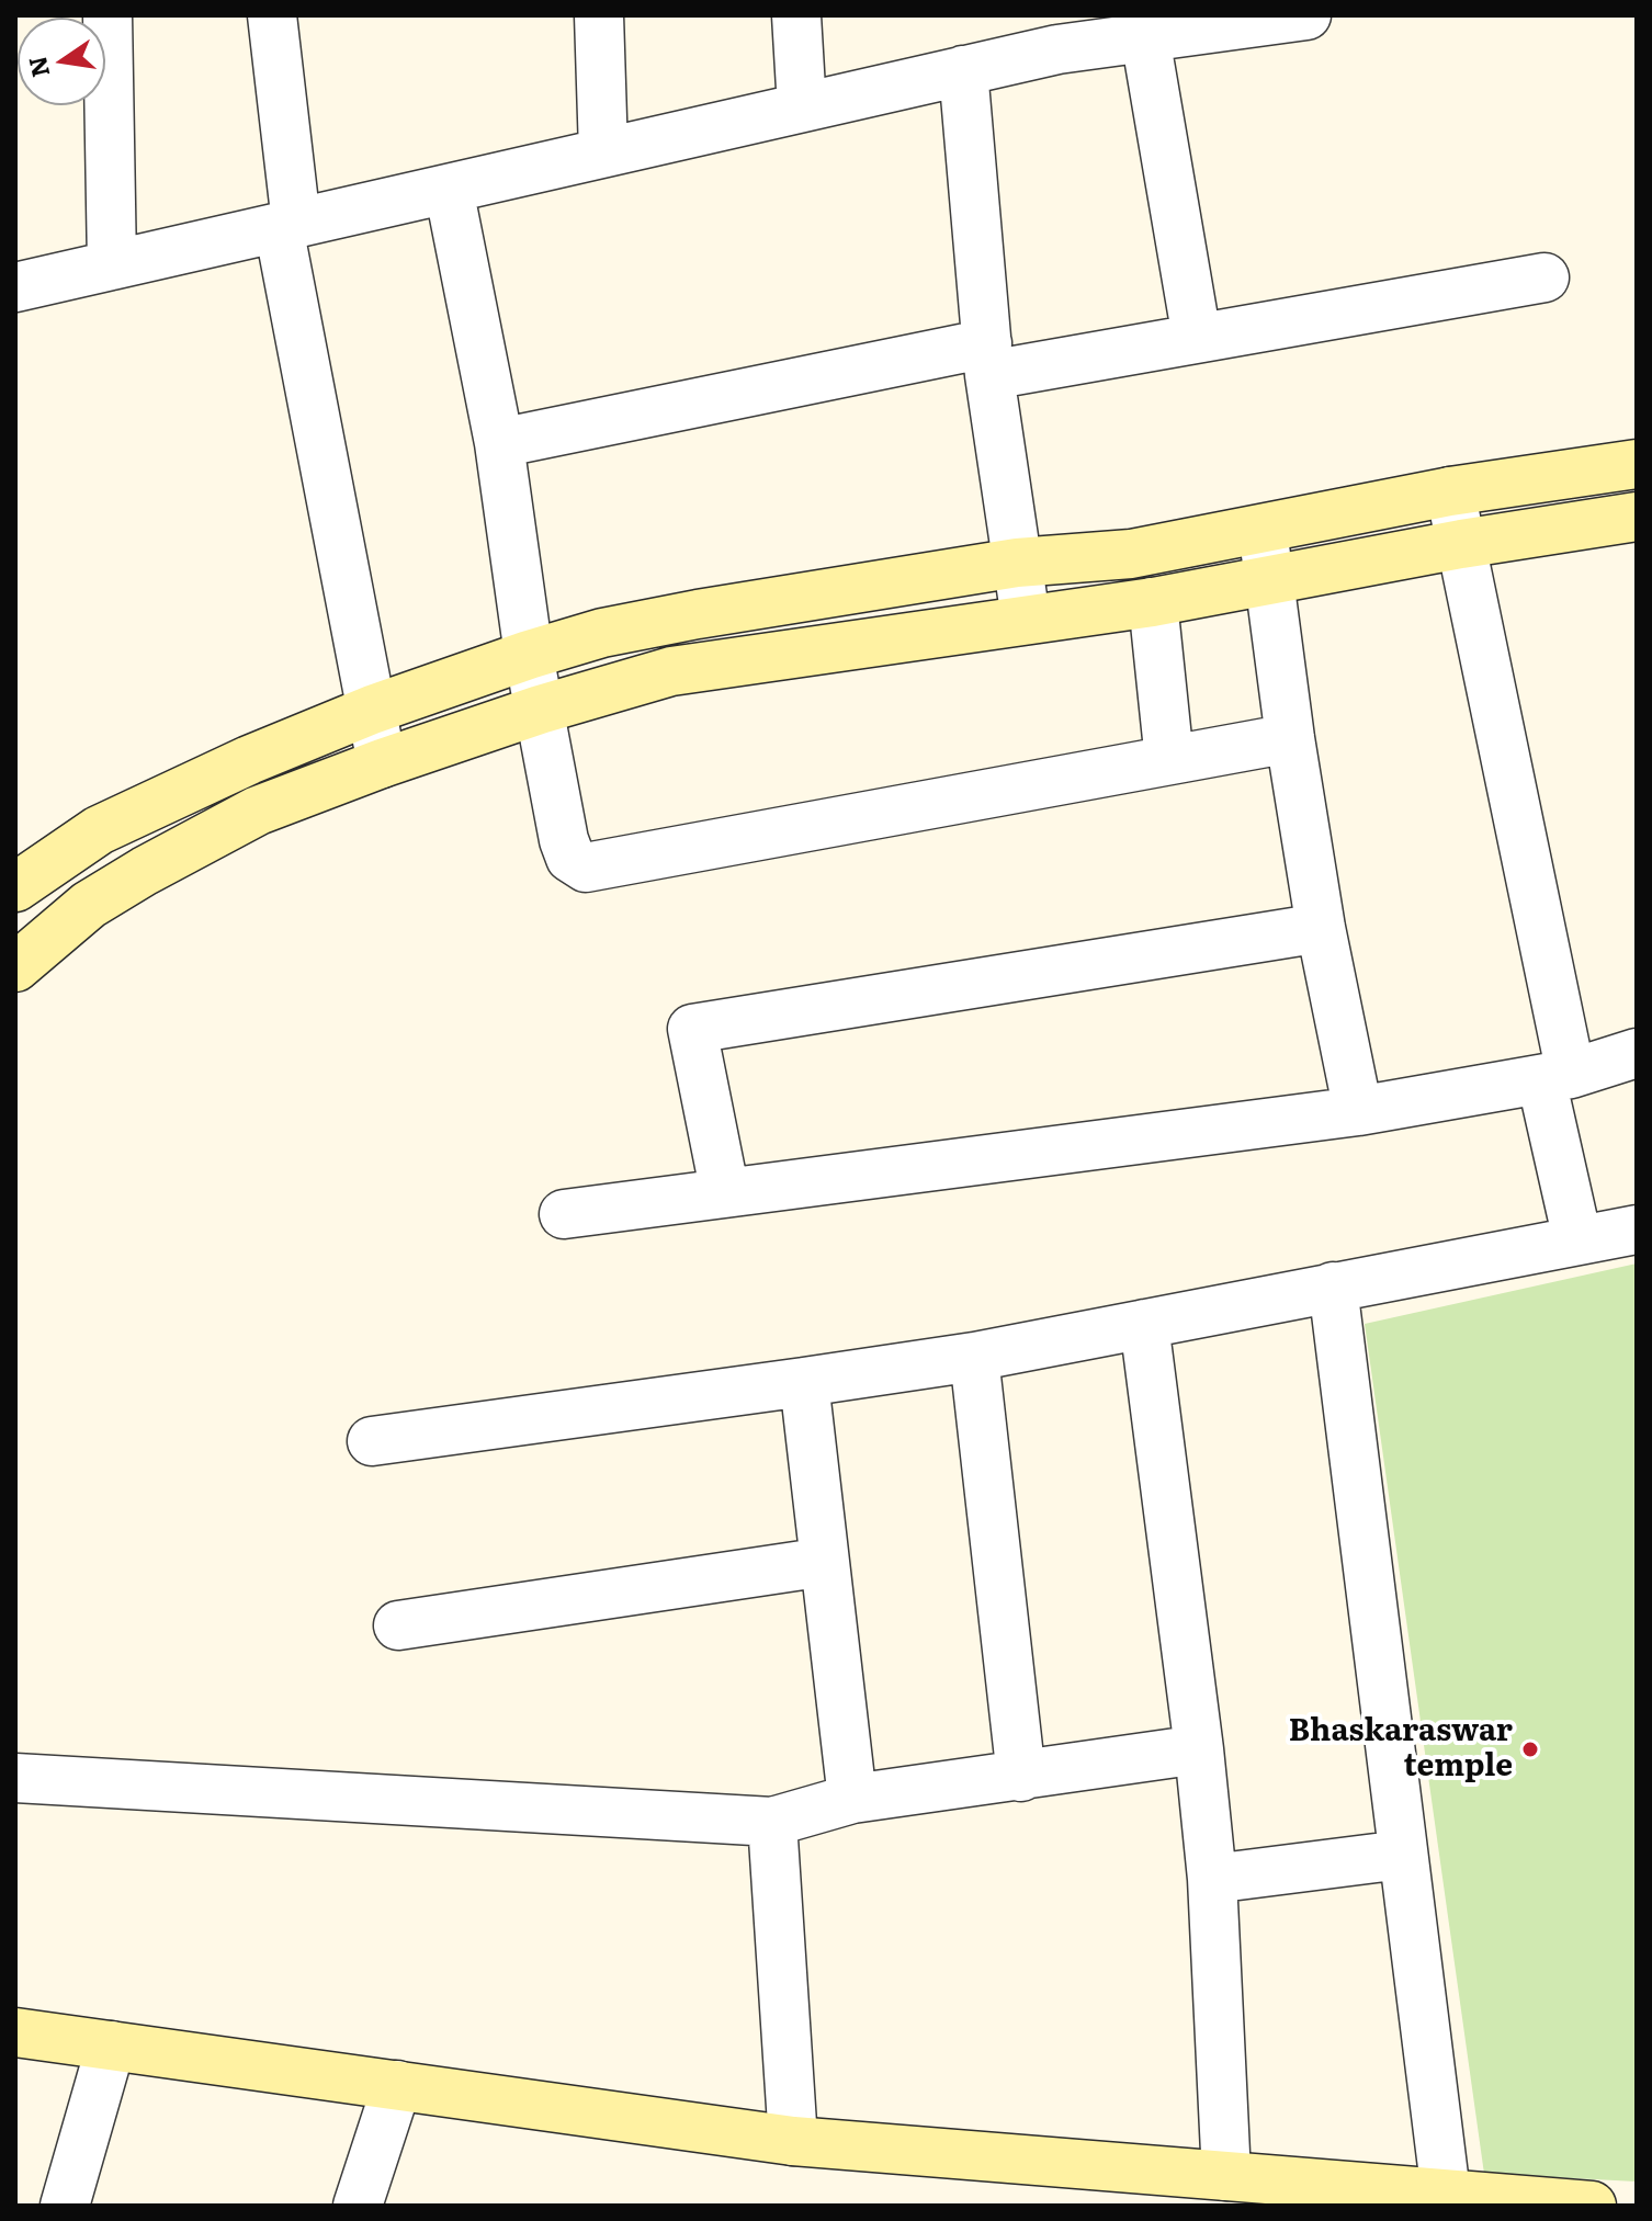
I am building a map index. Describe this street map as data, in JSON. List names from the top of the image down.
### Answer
{
  "places": ["Bhaskaraswar temple"],
  "north": "left"
}
